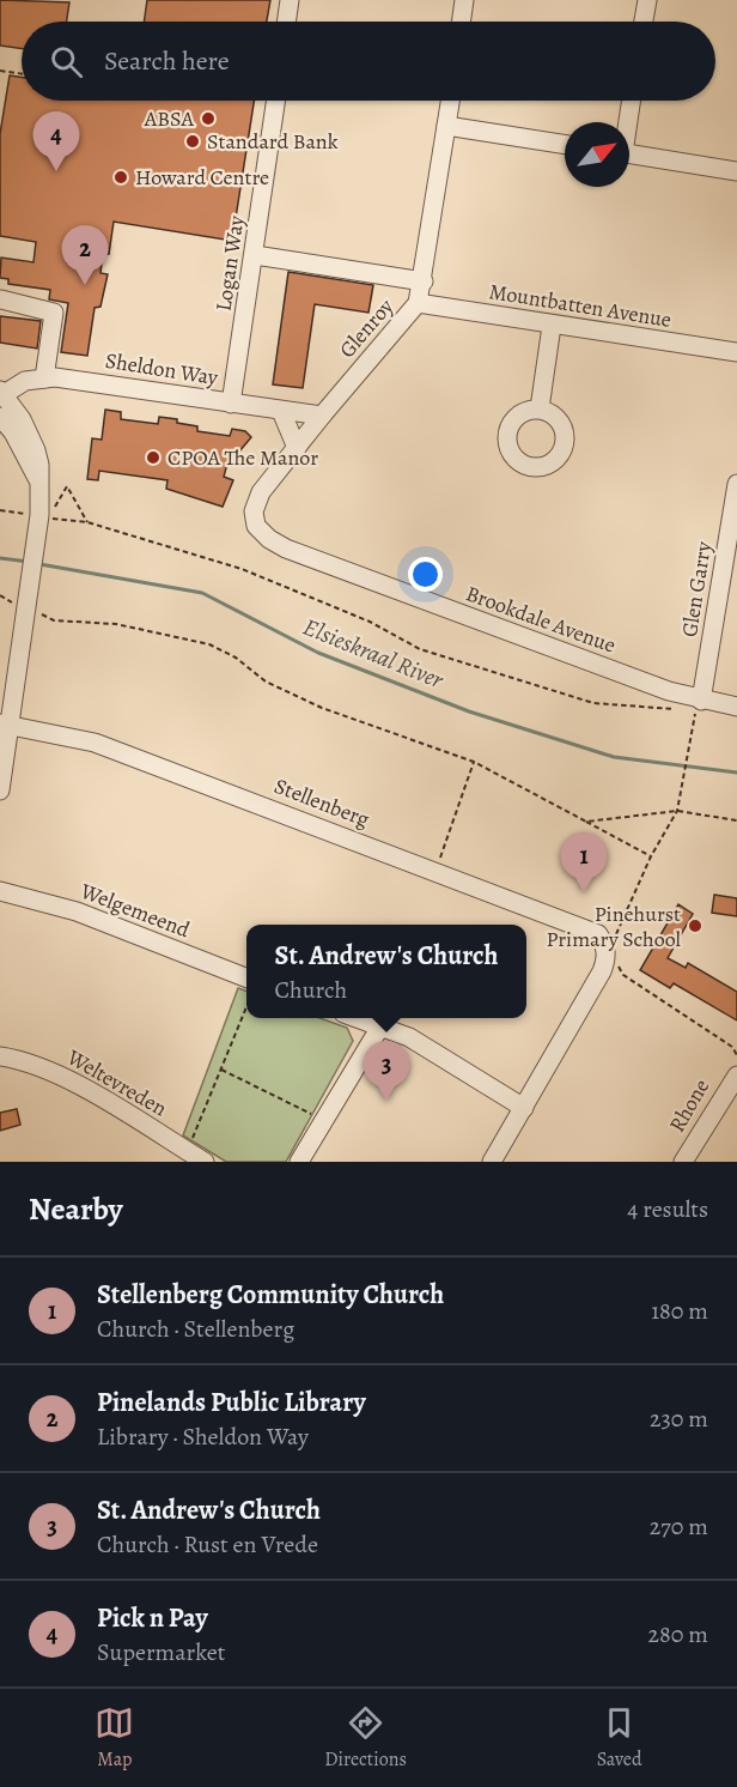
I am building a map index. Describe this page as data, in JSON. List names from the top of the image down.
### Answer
{
  "streets": {
    "street": [
      "Logan Way",
      "Mountbatten Avenue",
      "Glenroy",
      "Sheldon Way",
      "Glen Garry",
      "Brookdale Avenue",
      "Stellenberg",
      "Welgemeend",
      "Weltevreden",
      "Rhone"
    ]
  },
  "crossings": [
    ["Logan Way", "Sheldon Way"],
    ["Mountbatten Avenue", "Glenroy"],
    ["Glenroy", "Sheldon Way"],
    ["Glenroy", "Brookdale Avenue"],
    ["Glen Garry", "Brookdale Avenue"]
  ],
  "water": ["Elsieskraal River"],
  "places": [
    "ABSA",
    "Standard Bank",
    "Howard Centre",
    "CPOA The Manor",
    "Pinehurst Primary School"
  ],
  "north": "top right",
  "page": {
    "search": "Search here",
    "pins": [
      "4",
      "2",
      "1",
      "3"
    ],
    "popup": ["St. Andrew's Church", "Church"],
    "heading": ["Nearby", "4 results"],
    "list": [
      {
        "mark": "1",
        "name": "Stellenberg Community Church",
        "note": "Church · Stellenberg",
        "value": "180 m"
      },
      {
        "mark": "2",
        "name": "Pinelands Public Library",
        "note": "Library · Sheldon Way",
        "value": "230 m"
      },
      {
        "mark": "3",
        "name": "St. Andrew's Church",
        "note": "Church · Rust en Vrede",
        "value": "270 m"
      },
      {
        "mark": "4",
        "name": "Pick n Pay",
        "note": "Supermarket",
        "value": "280 m"
      }
    ],
    "nav": ["Map", "Directions", "Saved"]
  }
}
